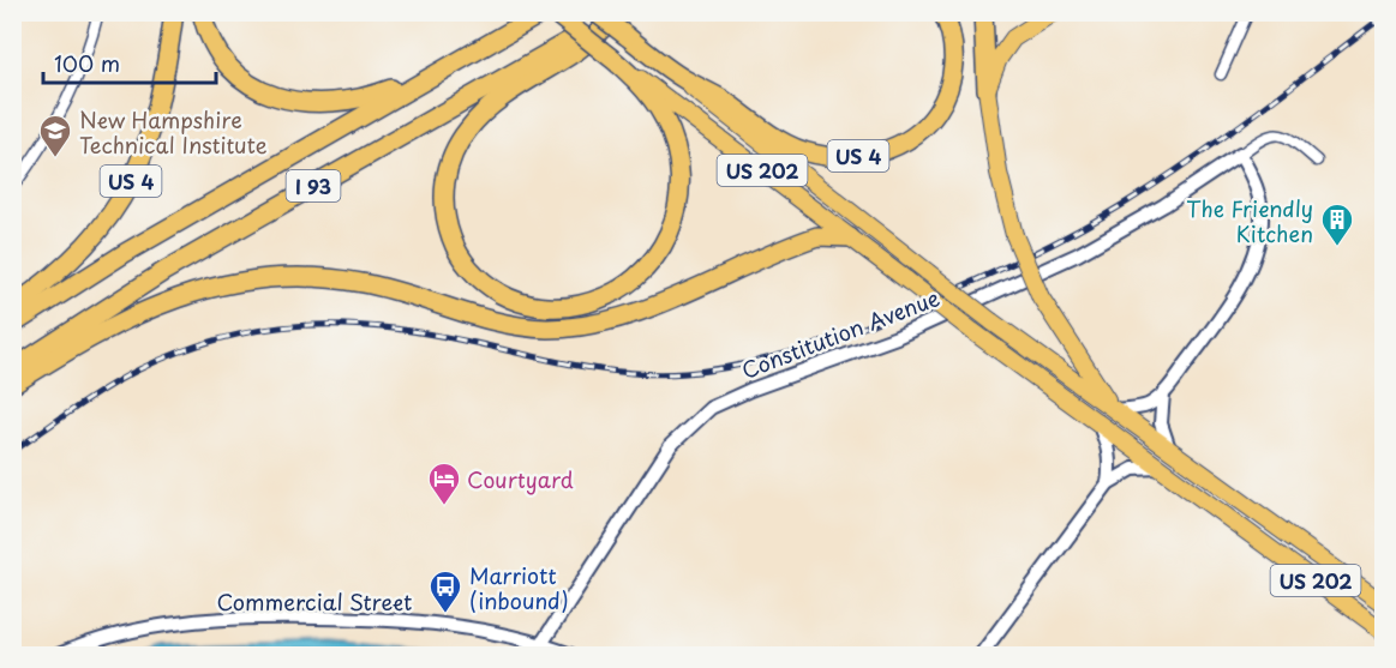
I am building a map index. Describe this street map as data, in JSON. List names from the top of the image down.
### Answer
{
  "streets": {
    "highway": ["US 4", "I 93"],
    "main road": ["US 202"],
    "street": ["Constitution Avenue", "Commercial Street"]
  },
  "crossings": [
    ["US 4", "US 202"],
    ["Constitution Avenue", "Commercial Street"]
  ],
  "places": {
    "school or university": ["New Hampshire Technical Institute"],
    "building": ["The Friendly Kitchen"],
    "hotel": ["Courtyard"],
    "bus stop": ["Marriott (inbound)"]
  },
  "scale_bar": "100 m"
}
